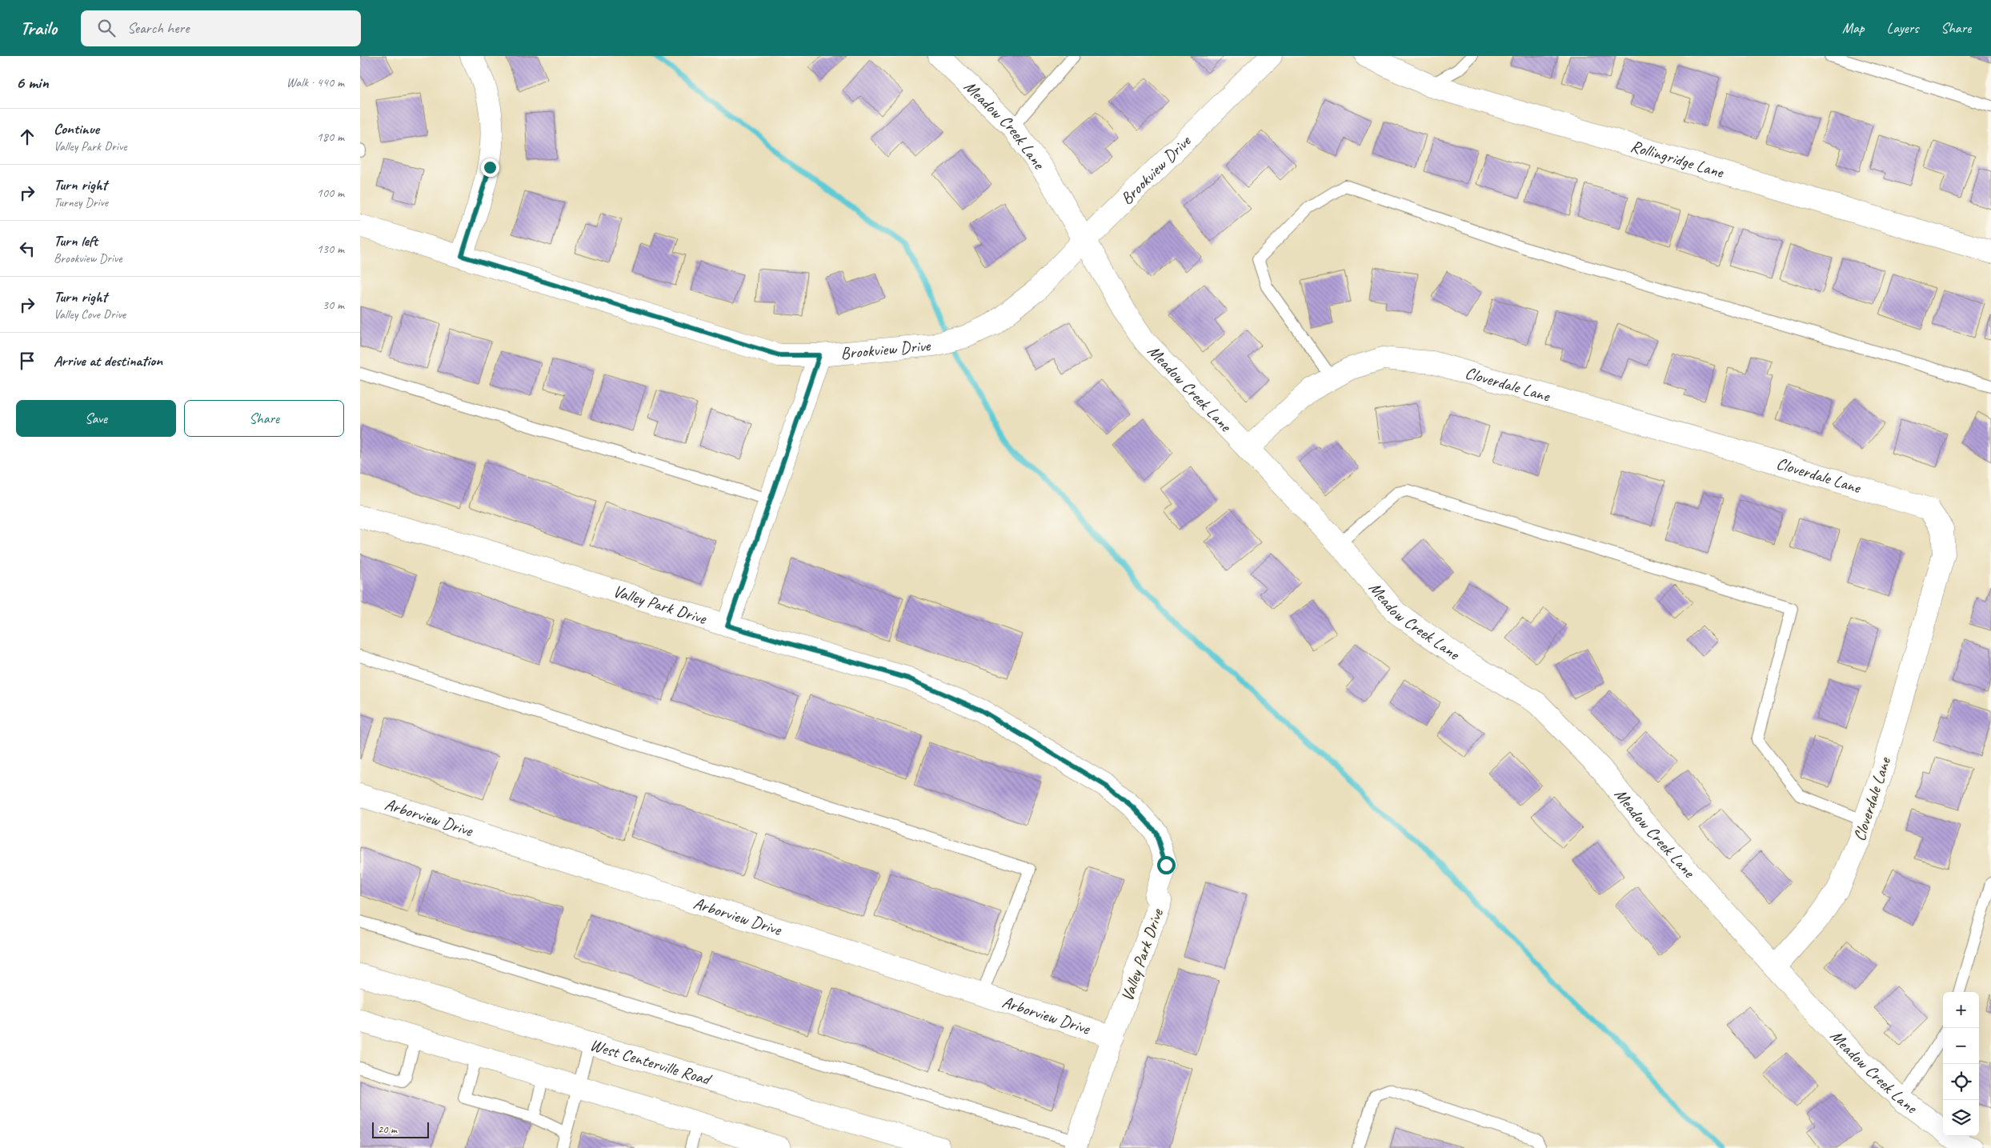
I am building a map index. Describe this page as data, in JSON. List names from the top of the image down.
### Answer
{
  "streets": {
    "street": [
      "Meadow Creek Lane",
      "Rollingridge Lane",
      "Brookview Drive",
      "Cloverdale Lane",
      "Valley Park Drive",
      "Arborview Drive",
      "West Centerville Road"
    ]
  },
  "crossings": [
    ["Meadow Creek Lane", "Brookview Drive"],
    ["Meadow Creek Lane", "Cloverdale Lane"],
    ["Valley Park Drive", "Arborview Drive"]
  ],
  "scale_bar": "20 m",
  "page": {
    "header": "Trailo",
    "search": "Search here",
    "nav": ["Map", "Layers", "Share"],
    "heading": ["6 min", "Walk · 440 m"],
    "list": [
      ["Continue", "Valley Park Drive", "180 m"],
      ["Turn right", "Turney Drive", "100 m"],
      ["Turn left", "Brookview Drive", "130 m"],
      ["Turn right", "Valley Cove Drive", "30 m"],
      "Arrive at destination"
    ],
    "buttons": ["Save", "Share"],
    "map_buttons": ["+", "−"],
    "scale": "20 m"
  }
}
